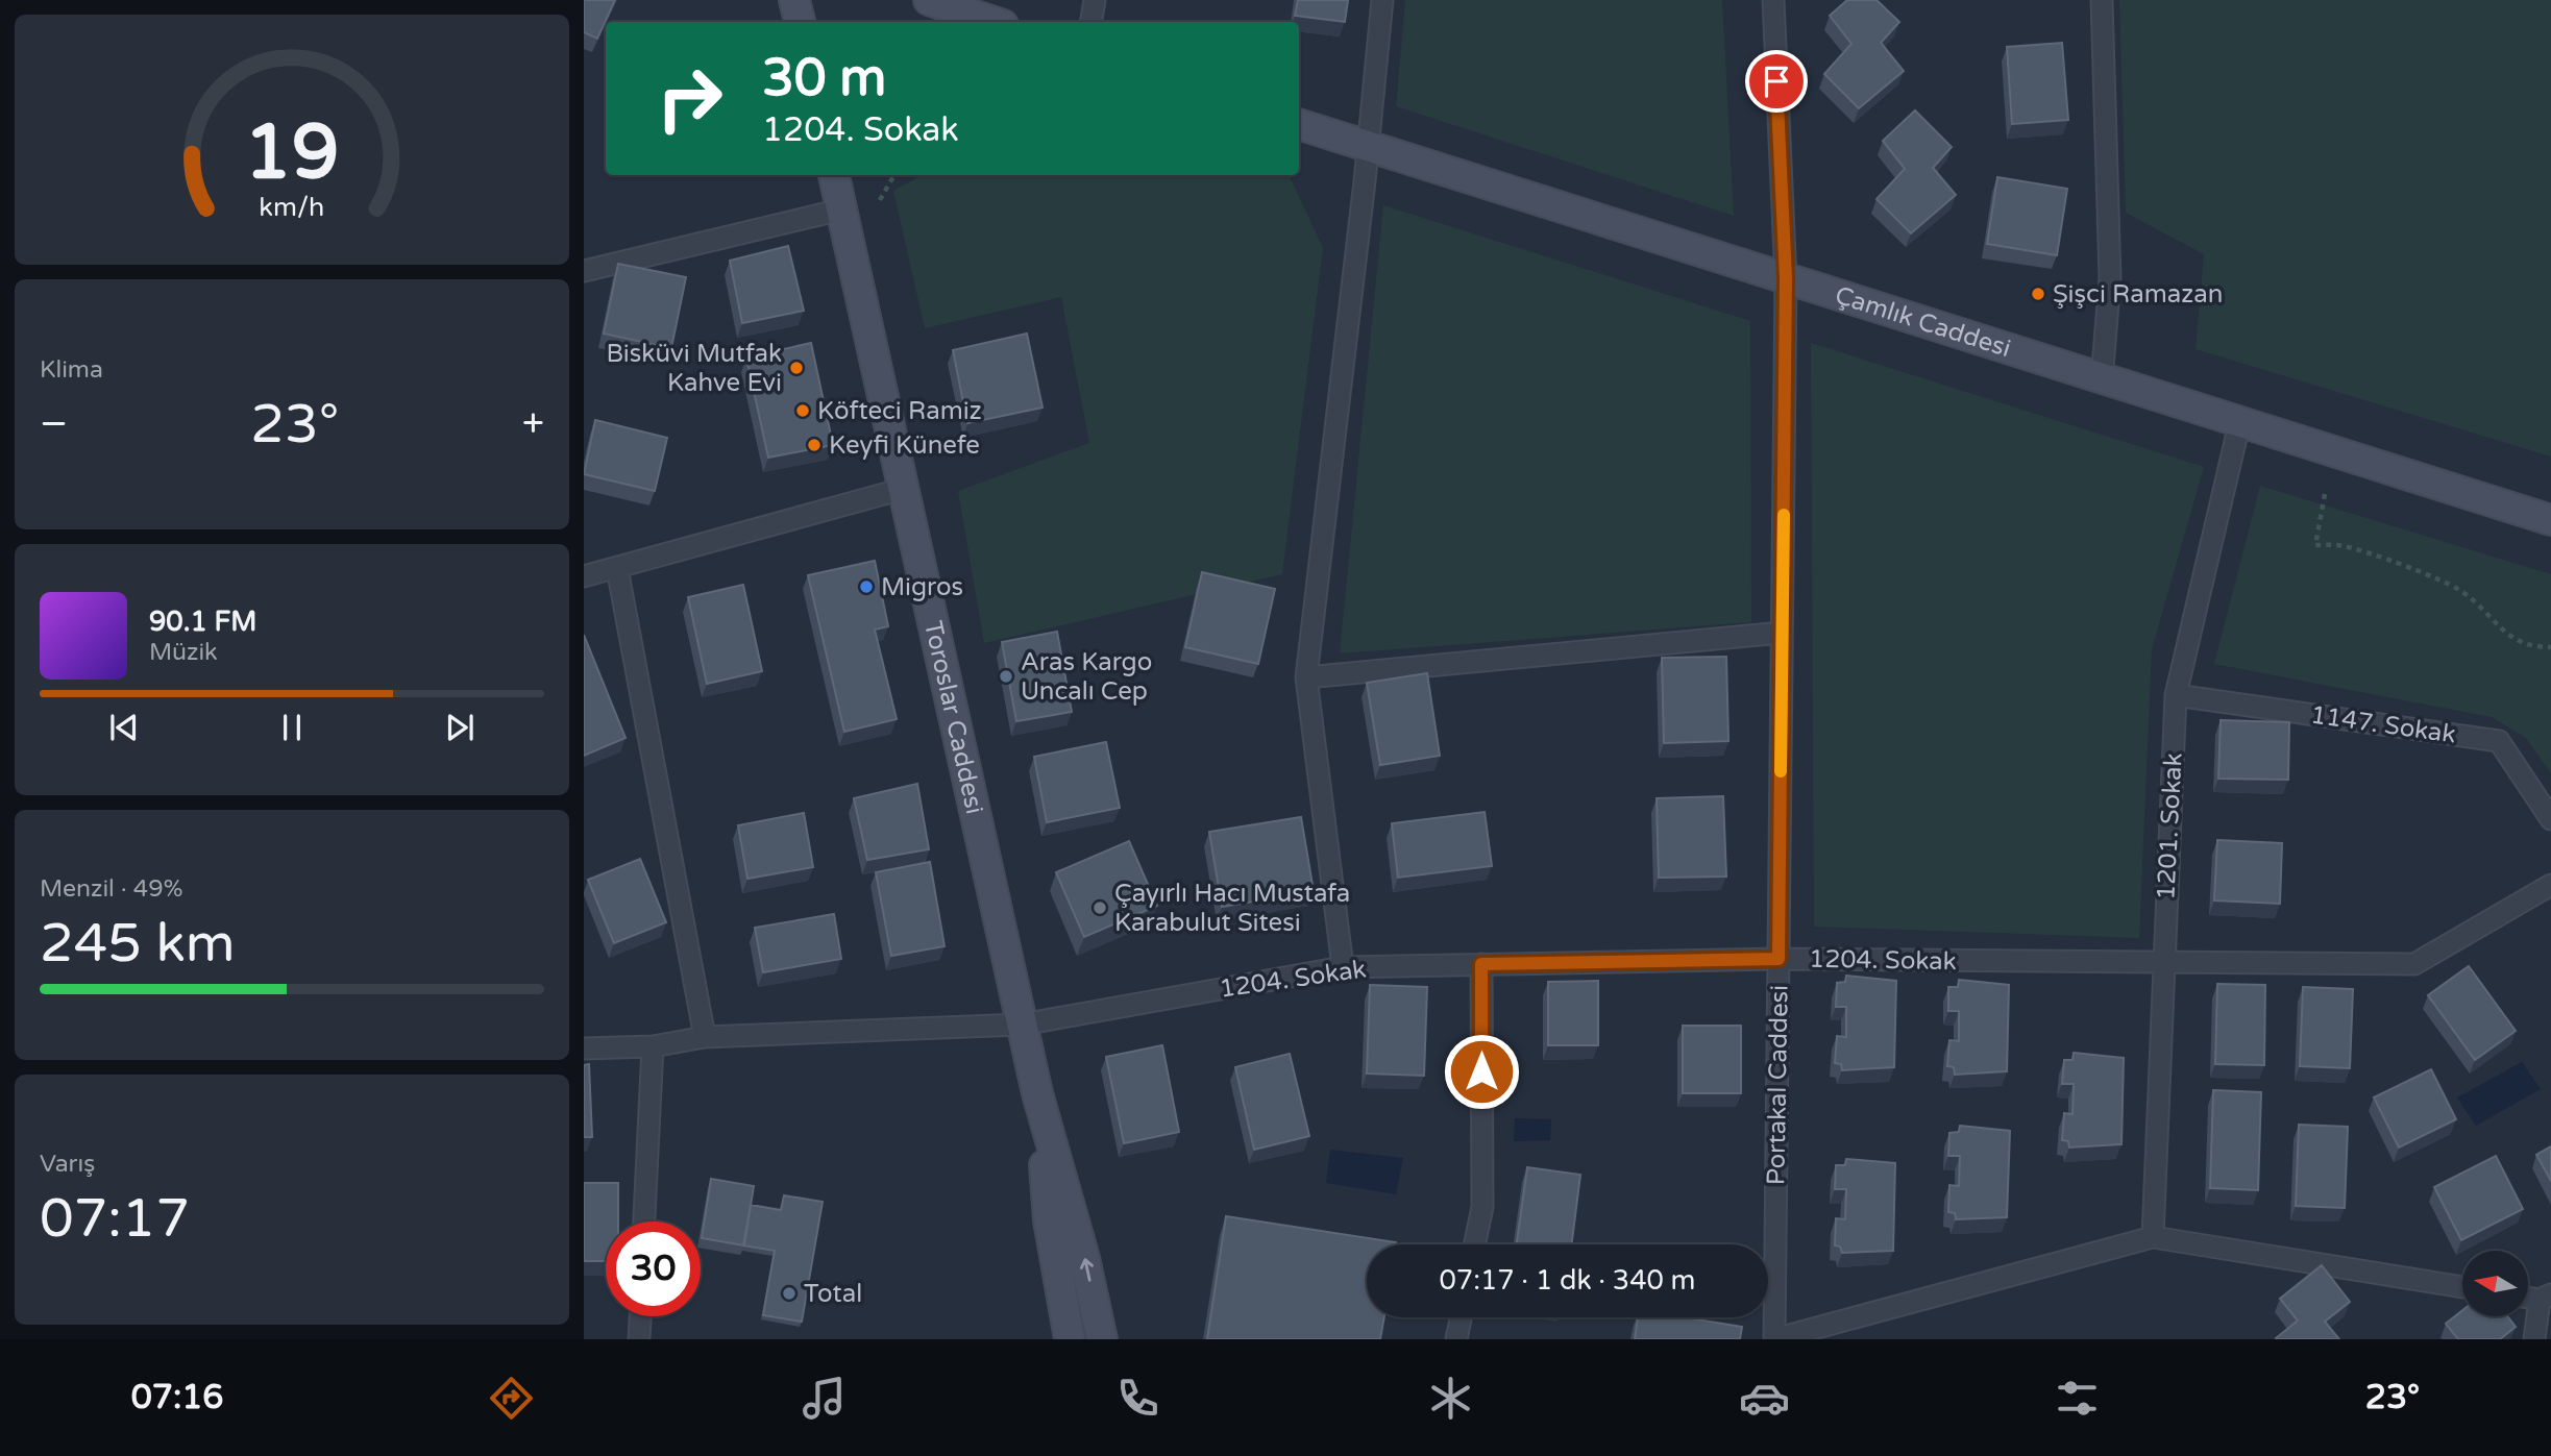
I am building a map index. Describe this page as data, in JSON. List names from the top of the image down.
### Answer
{
  "streets": {
    "street": [
      "Çamlık Caddesi",
      "Toroslar Caddesi",
      "1147. Sokak",
      "1201. Sokak",
      "1204. Sokak",
      "Portakal Caddesi"
    ]
  },
  "crossings": [
    ["Çamlık Caddesi", "1201. Sokak"],
    ["Çamlık Caddesi", "Portakal Caddesi"],
    ["Toroslar Caddesi", "1204. Sokak"],
    ["1147. Sokak", "1201. Sokak"],
    ["1201. Sokak", "1204. Sokak"],
    ["1204. Sokak", "Portakal Caddesi"]
  ],
  "places": [
    "Şişci Ramazan",
    "Bisküvi Mutfak Kahve Evi",
    "Köfteci Ramiz",
    "Keyfi Künefe",
    "Migros",
    "Aras Kargo Uncalı Cep",
    "Çayırlı Hacı Mustafa Karabulut Sitesi",
    "Total"
  ],
  "north": "left",
  "page": {
    "turn": ["30 m", "1204. Sokak"],
    "tile": [
      "Klima",
      ["Menzil · 49%", "245 km"],
      ["Varış", "07:17"]
    ],
    "heat": ["−", "23°", "+"],
    "song": ["90.1 FM", "Müzik"],
    "limit": "30",
    "trip": "07:17 · 1 dk · 340 m",
    "tabs": ["07:16", "23°"],
    "gauge": ["19", "km/h"]
  }
}
